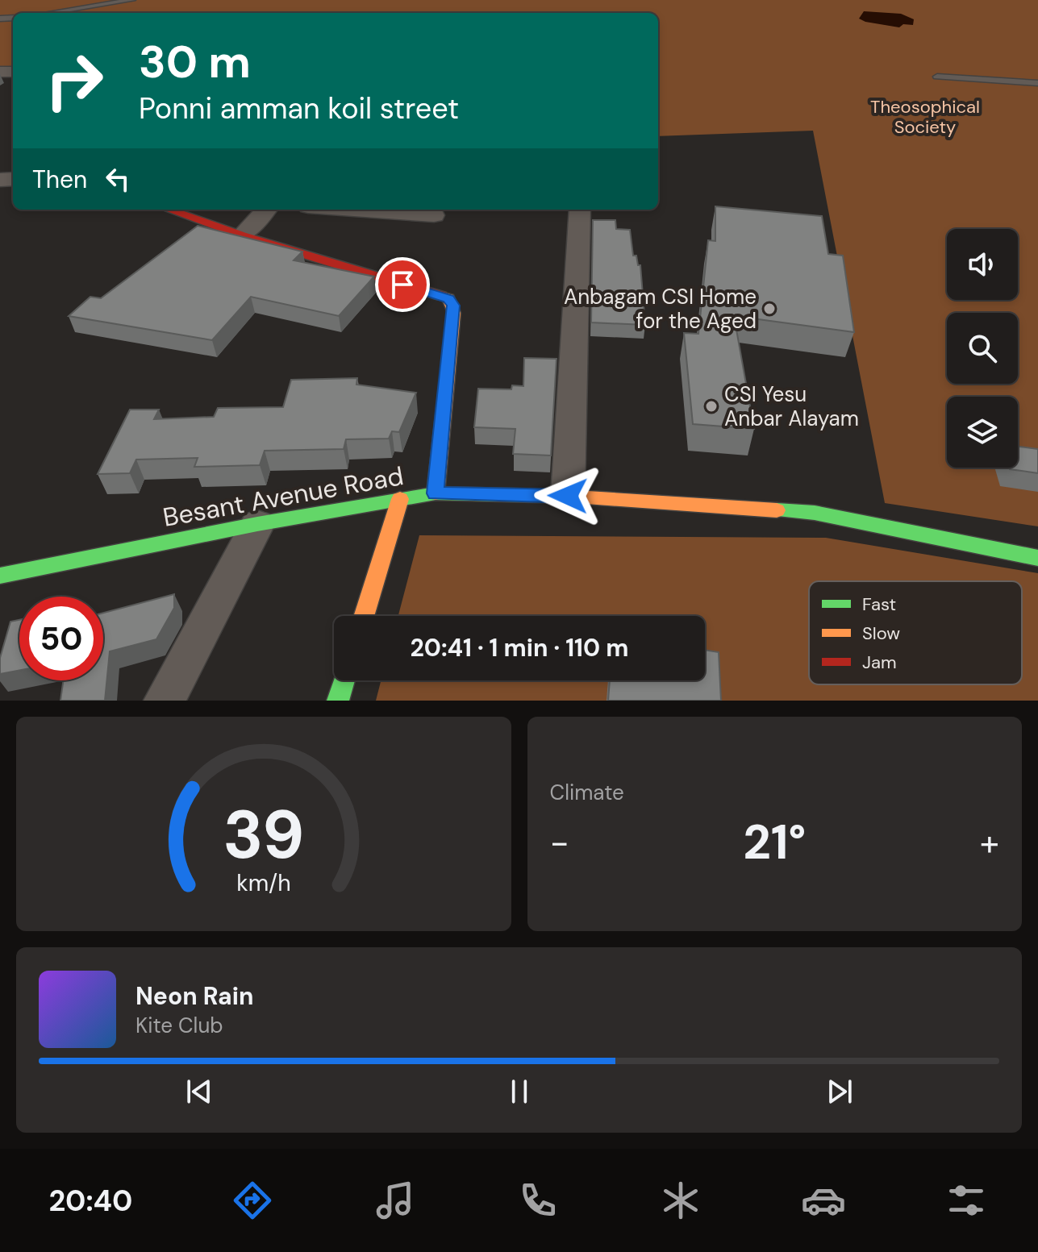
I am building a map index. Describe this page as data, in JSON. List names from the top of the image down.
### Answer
{
  "streets": {
    "street": ["Besant Avenue Road"]
  },
  "parks": ["Theosophical Society"],
  "places": ["Anbagam CSI Home for the Aged", "CSI Yesu Anbar Alayam"],
  "legend": ["Fast", "Slow", "Jam"],
  "page": {
    "turn": ["30 m", "Ponni amman koil street"],
    "then": "Then",
    "limit": "50",
    "trip": "20:41 · 1 min · 110 m",
    "tile": "Climate",
    "heat": ["−", "21°", "+"],
    "song": ["Neon Rain", "Kite Club"],
    "tabs": "20:40",
    "gauge": ["39", "km/h"]
  }
}
